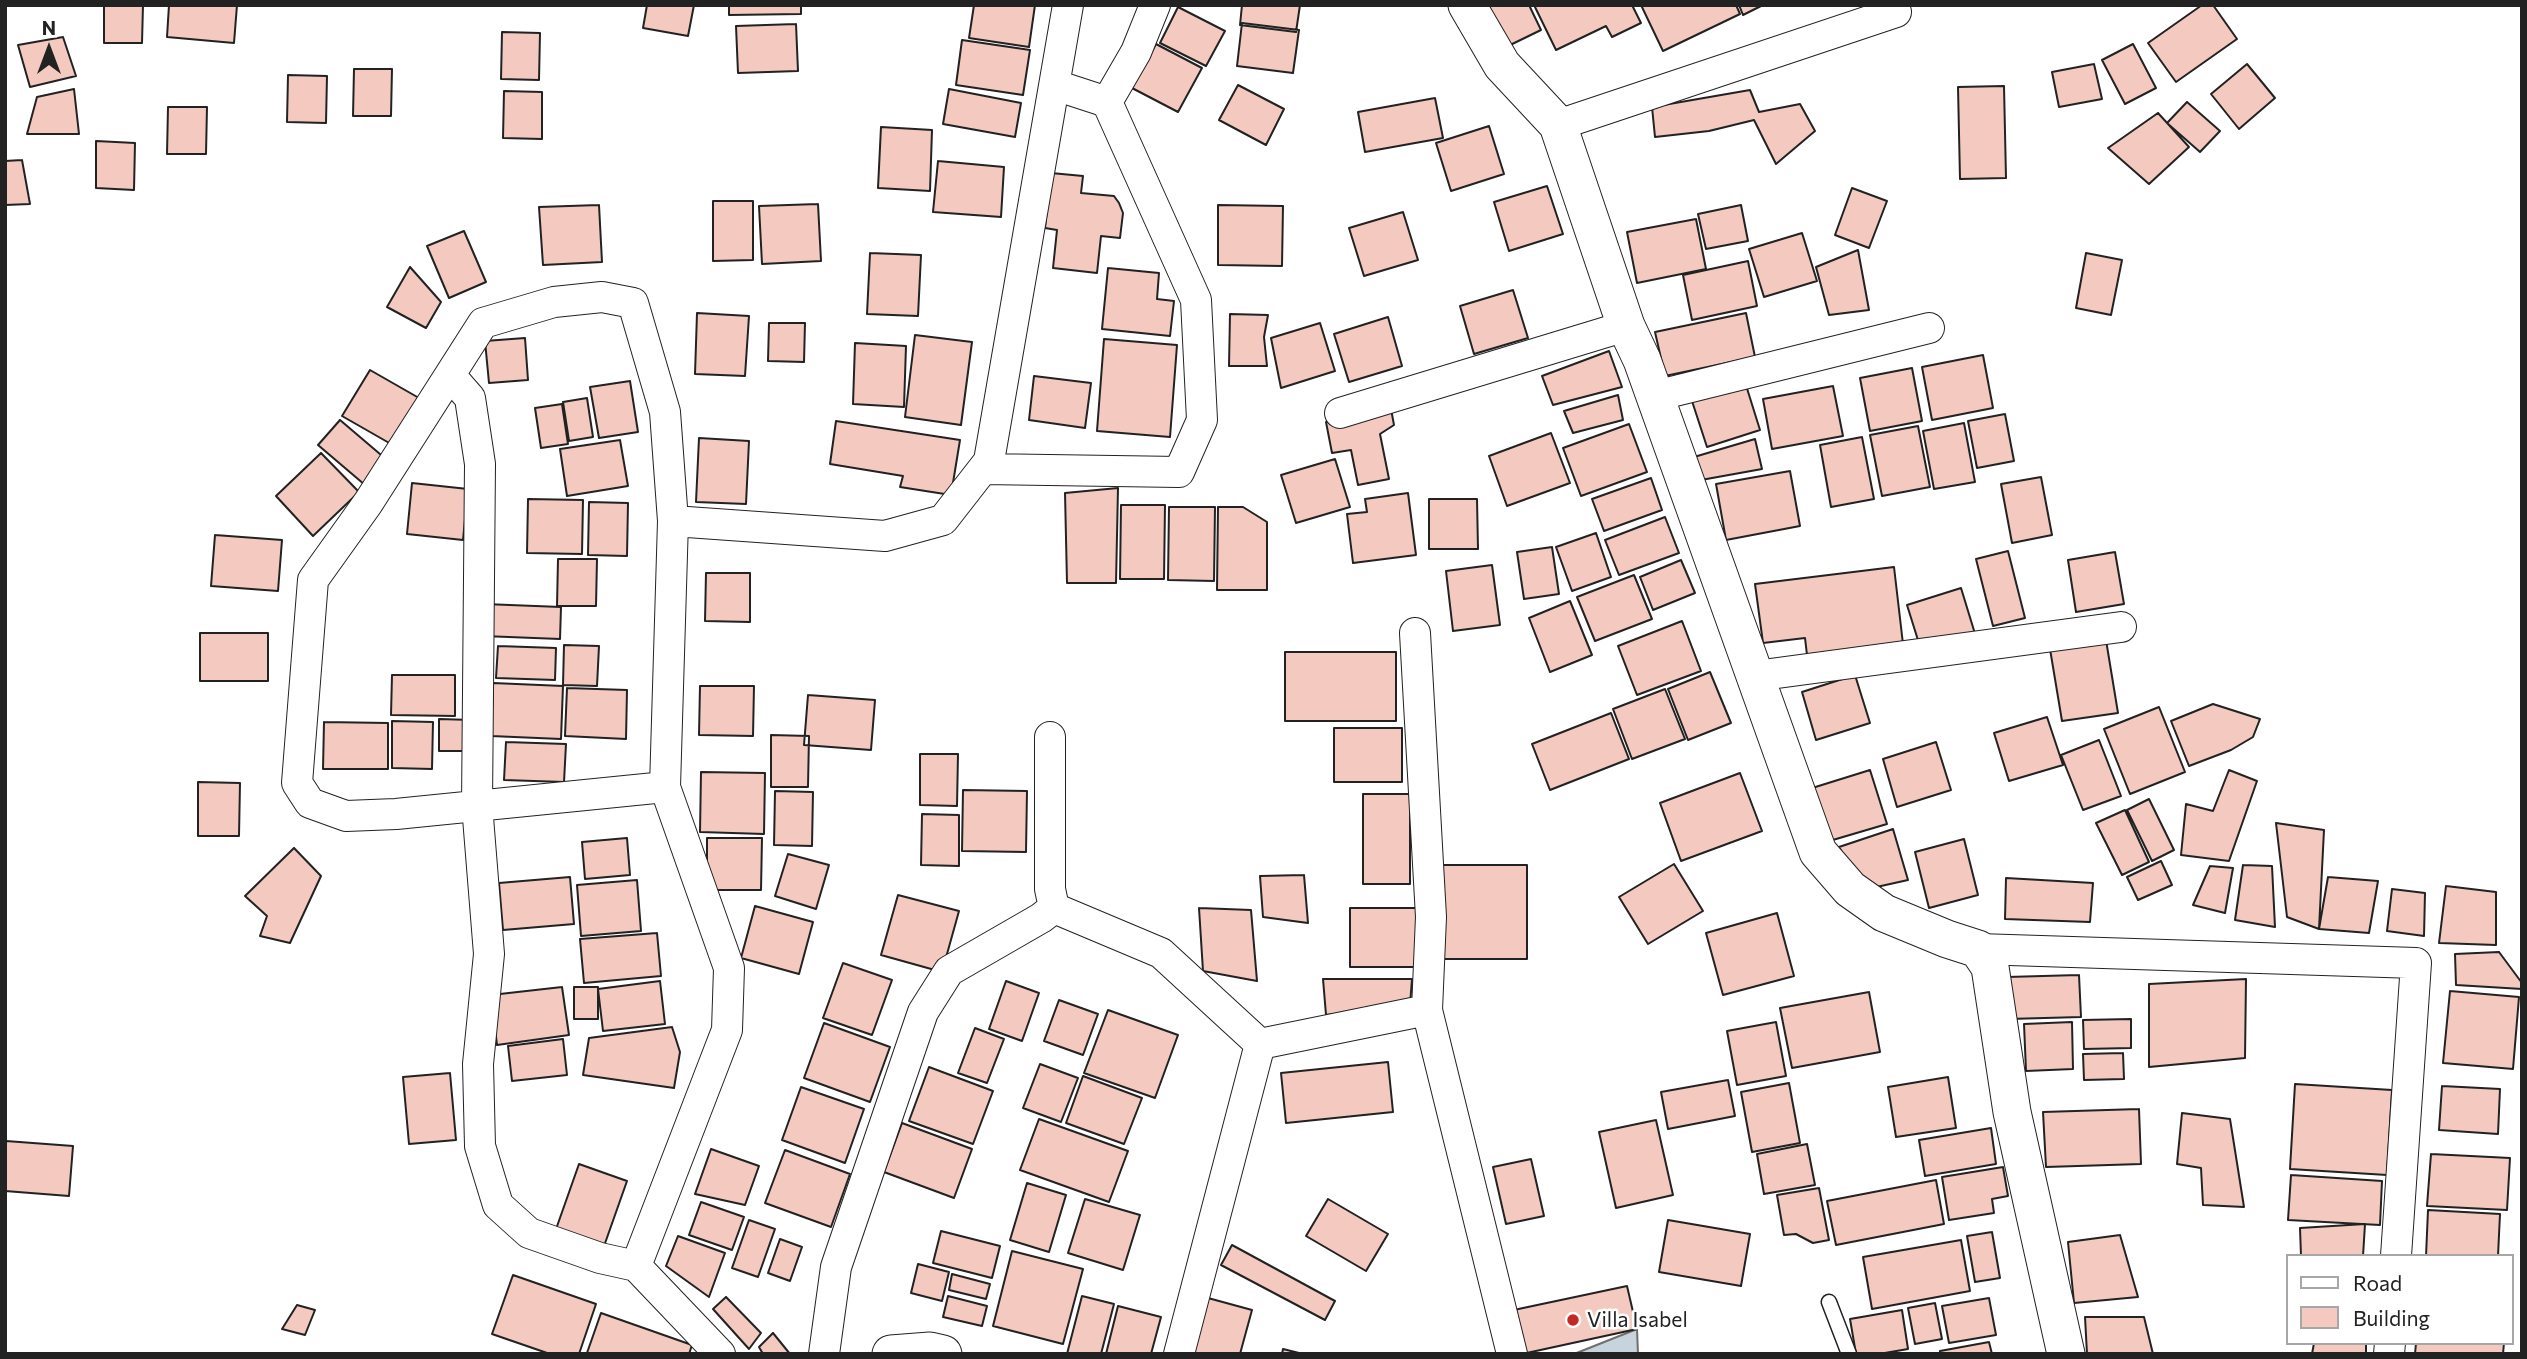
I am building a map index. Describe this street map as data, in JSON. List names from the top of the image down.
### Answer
{
  "places": ["Villa Isabel"],
  "legend": ["Road", "Building"],
  "north": "top"
}
